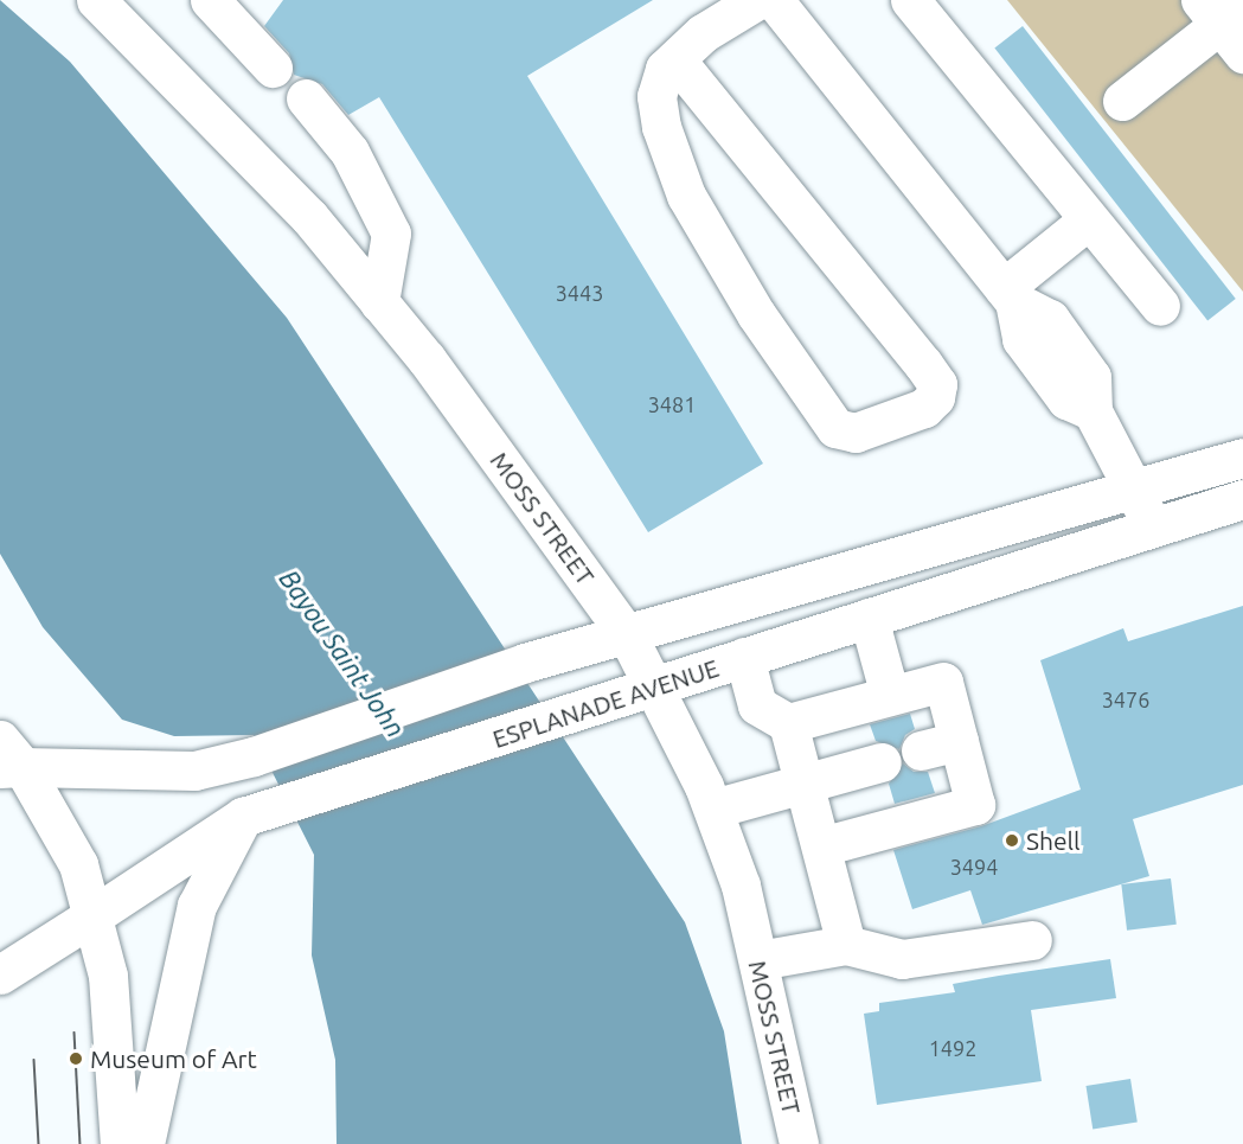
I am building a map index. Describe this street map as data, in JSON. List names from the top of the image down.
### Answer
{
  "streets": {
    "street": ["MOSS STREET", "ESPLANADE AVENUE"]
  },
  "crossings": [
    ["MOSS STREET", "ESPLANADE AVENUE"]
  ],
  "water": ["Bayou Saint John"],
  "places": ["Shell", "Museum of Art"],
  "house_numbers": [
    "3443",
    "3481",
    "3476",
    "3494",
    "1492"
  ]
}
